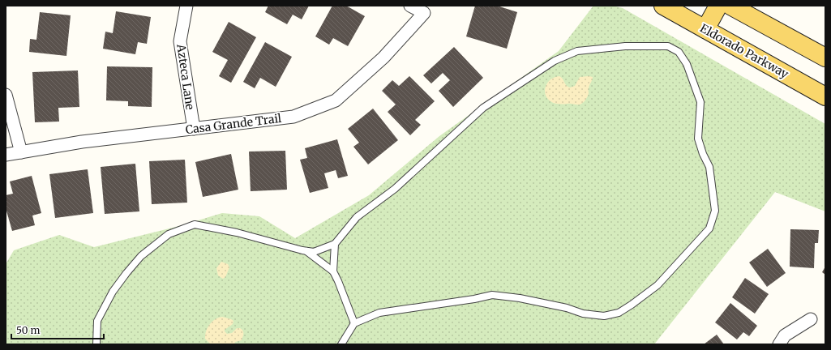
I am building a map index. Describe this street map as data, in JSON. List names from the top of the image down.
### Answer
{
  "streets": {
    "main road": ["Eldorado Parkway"],
    "street": ["Azteca Lane", "Casa Grande Trail"]
  },
  "crossings": [
    ["Azteca Lane", "Casa Grande Trail"]
  ],
  "scale_bar": "50 m"
}
